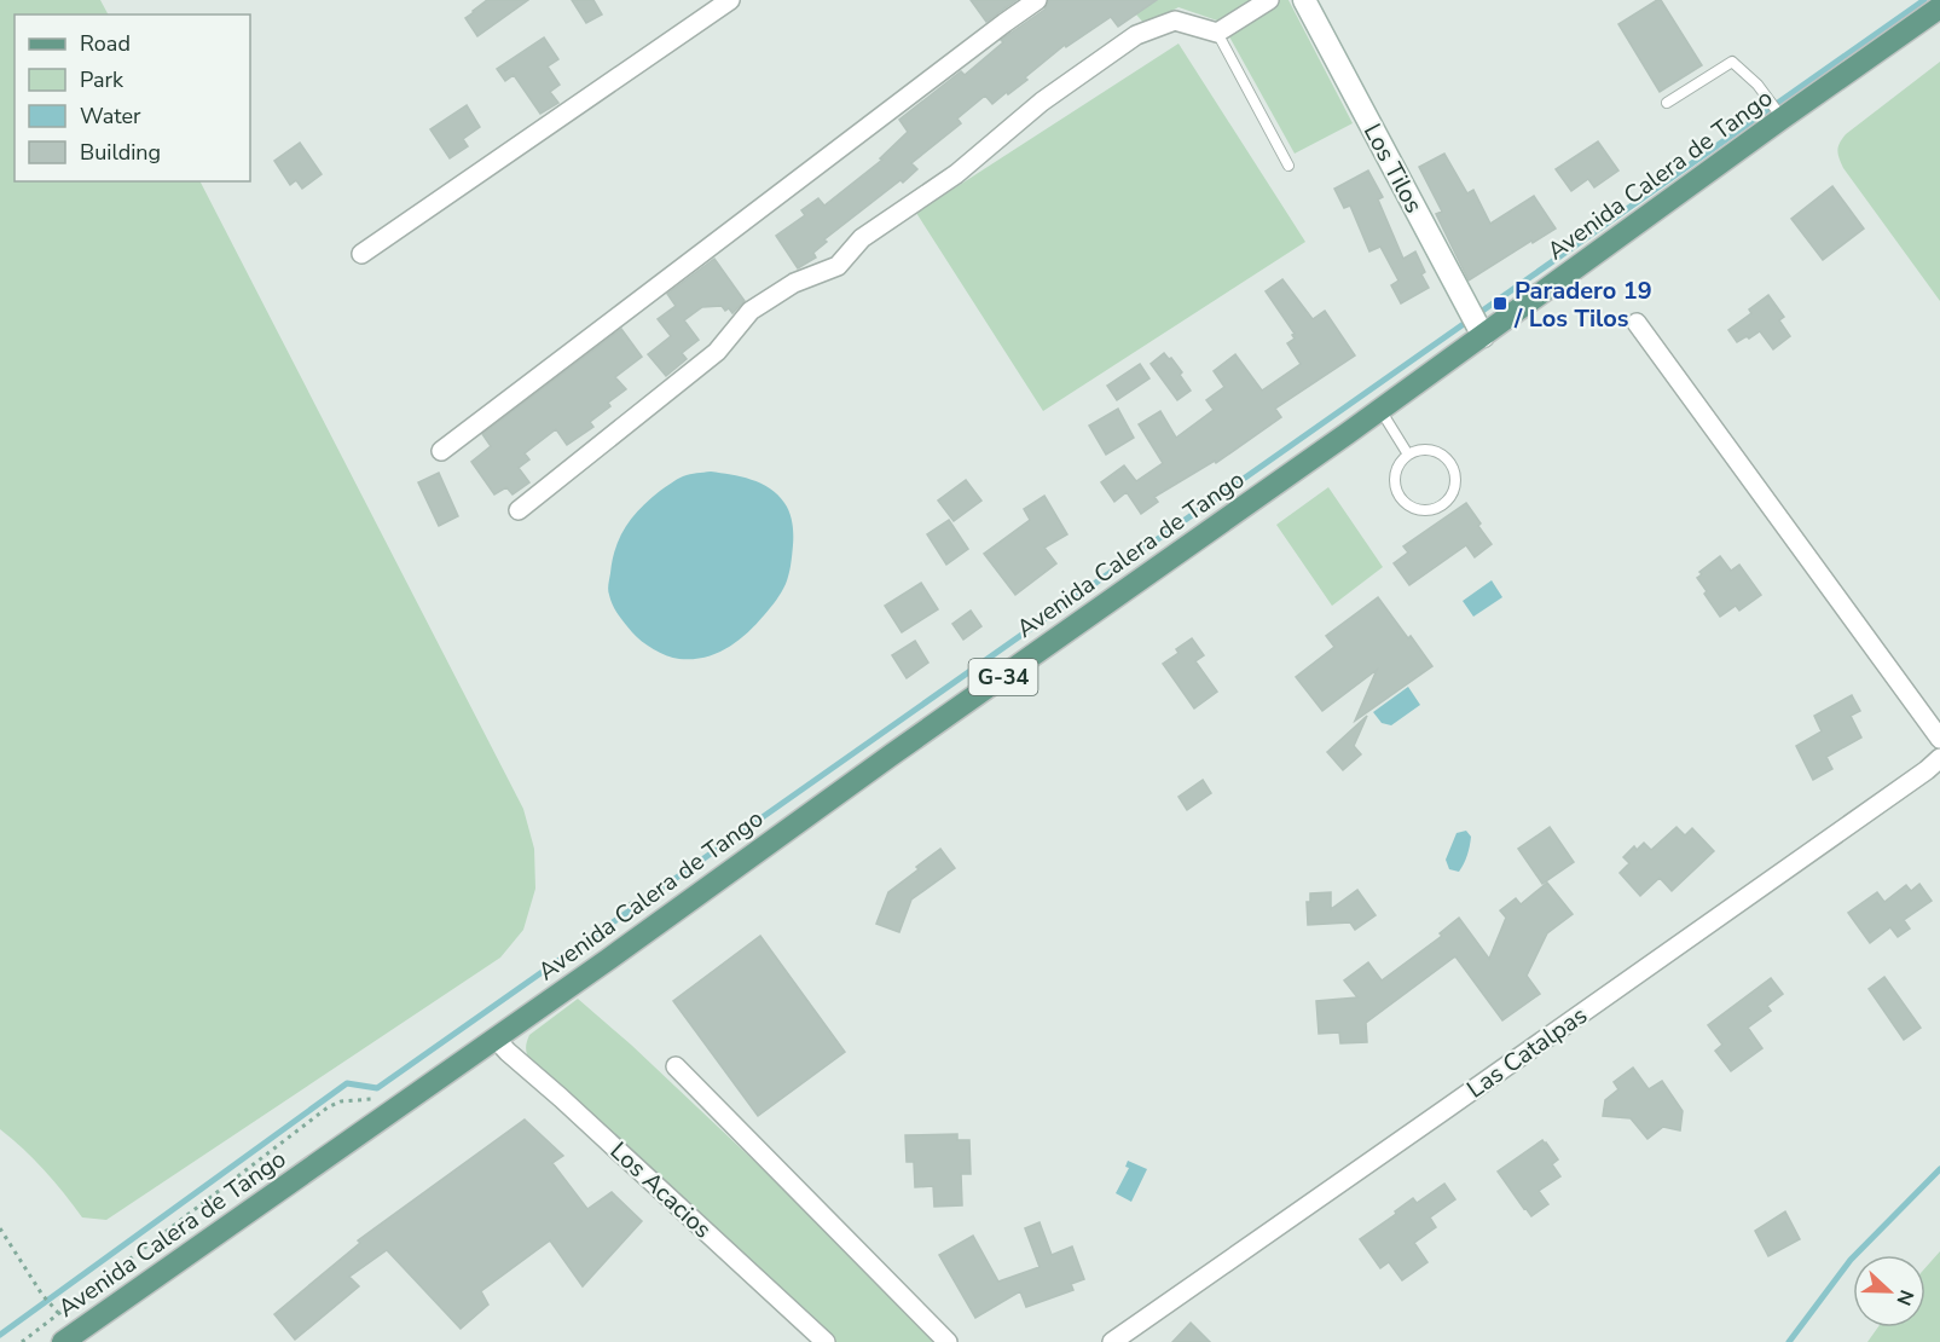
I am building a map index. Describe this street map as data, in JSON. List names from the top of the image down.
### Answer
{
  "streets": {
    "main road": ["Avenida Calera de Tango", "G-34"],
    "street": ["Los Tilos", "Las Catalpas", "Los Acacios"]
  },
  "crossings": [
    ["Los Tilos", "Avenida Calera de Tango"],
    ["Avenida Calera de Tango", "Los Acacios"]
  ],
  "places": {
    "transit": ["Paradero 19 / Los Tilos"]
  },
  "legend": [
    "Road",
    "Park",
    "Water",
    "Building"
  ],
  "north": "right"
}
